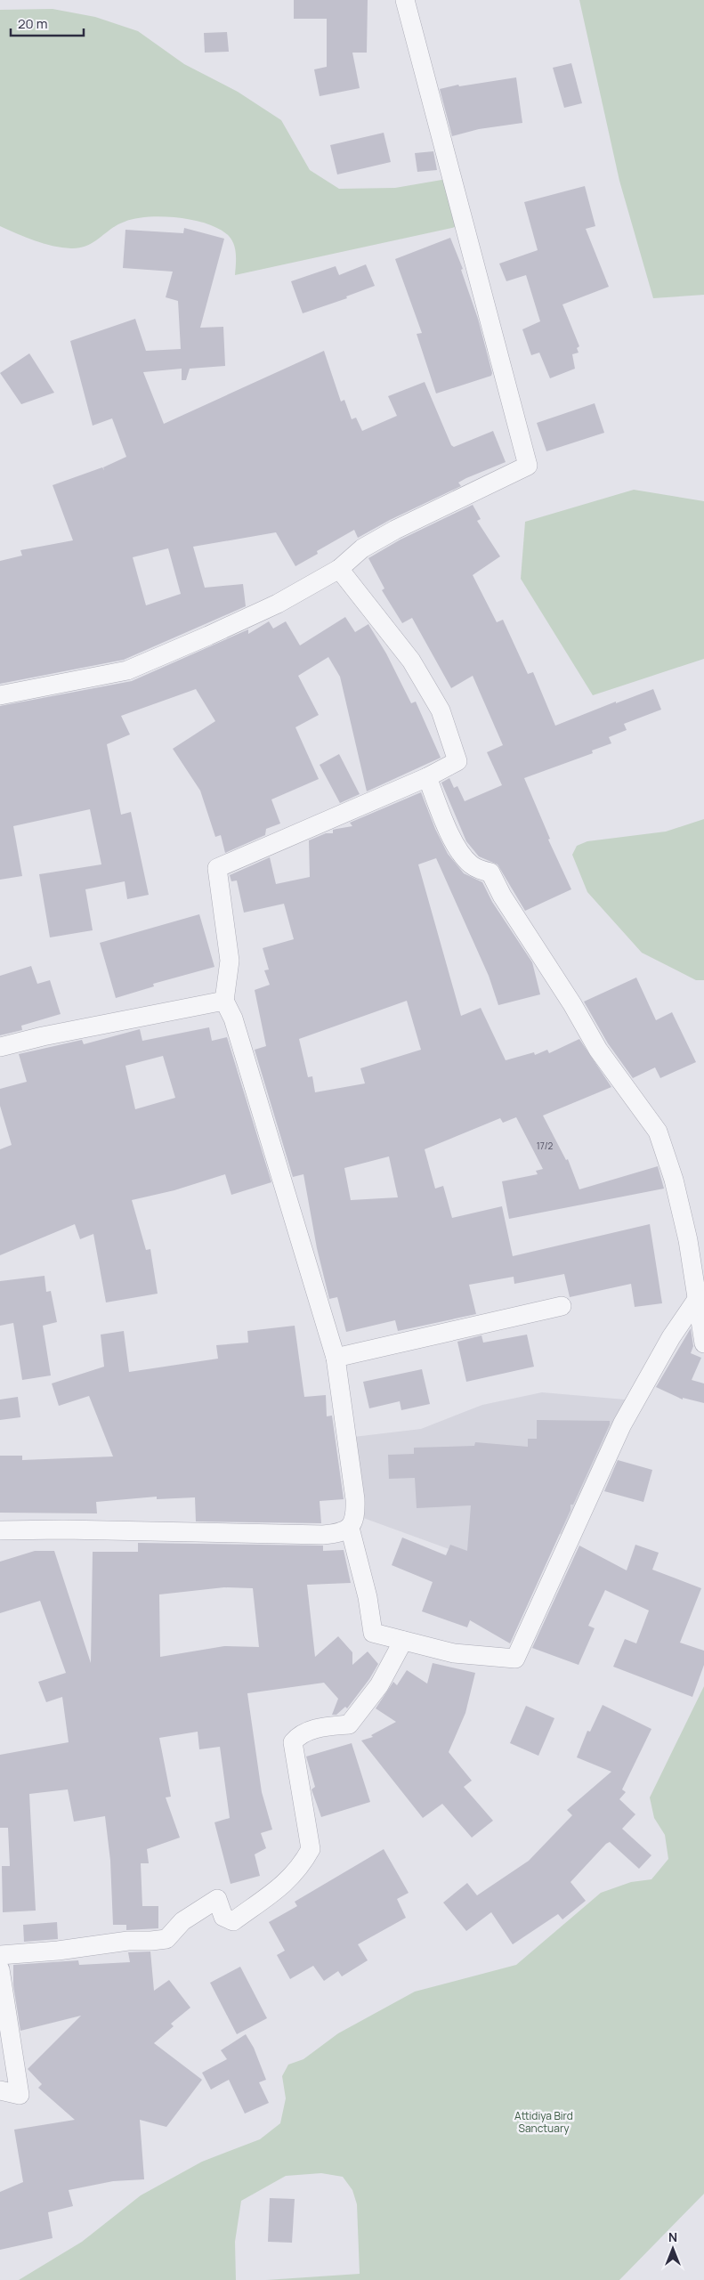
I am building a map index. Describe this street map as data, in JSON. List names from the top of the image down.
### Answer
{
  "parks": ["Attidiya Bird Sanctuary"],
  "house_numbers": ["17/2"],
  "scale_bar": "20 m",
  "north": "top"
}
